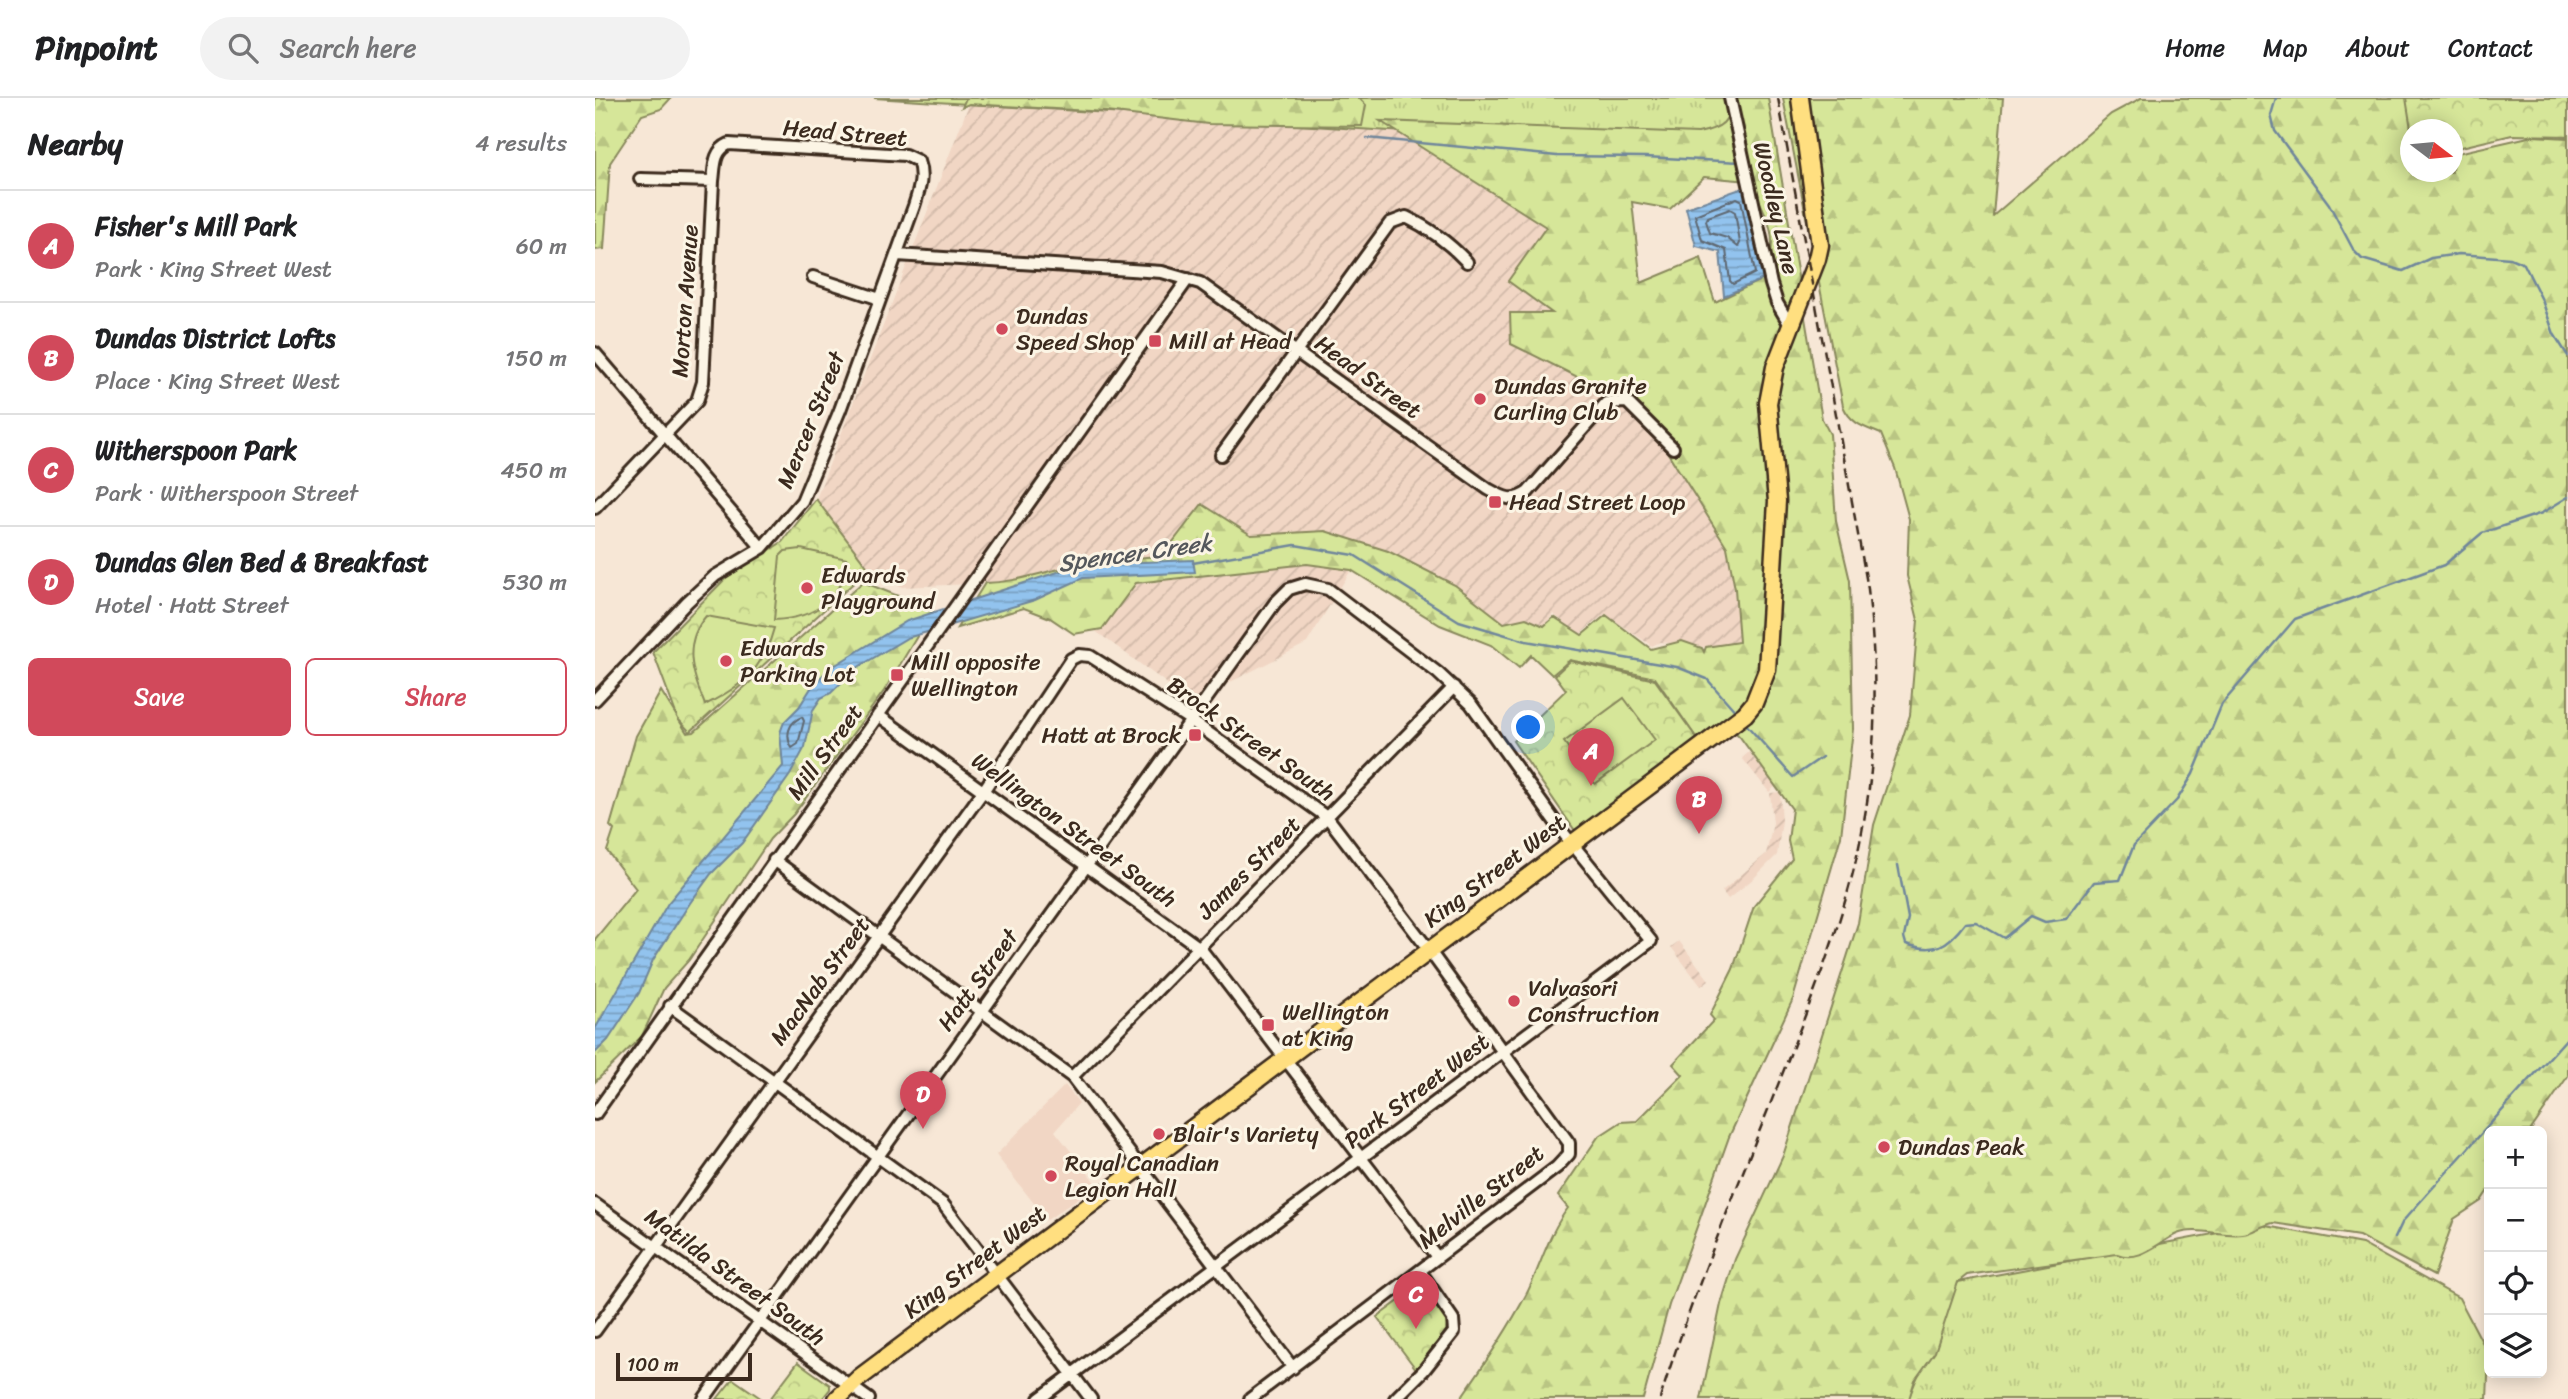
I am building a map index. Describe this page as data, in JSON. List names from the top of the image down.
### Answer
{
  "streets": {
    "main road": ["King Street West"],
    "street": [
      "Head Street",
      "Woodley Lane",
      "Morton Avenue",
      "Mercer Street",
      "Brock Street South",
      "Mill Street",
      "Wellington Street South",
      "James Street",
      "Hatt Street",
      "MacNab Street",
      "Park Street West",
      "Melville Street",
      "Matilda Street South"
    ]
  },
  "crossings": [
    ["Head Street", "Morton Avenue"],
    ["Head Street", "Mercer Street"],
    ["Head Street", "Mill Street"],
    ["Woodley Lane", "King Street West"],
    ["Brock Street South", "James Street"],
    ["Brock Street South", "King Street West"],
    ["Brock Street South", "Hatt Street"],
    ["Brock Street South", "MacNab Street"],
    ["Brock Street South", "Park Street West"],
    ["Brock Street South", "Melville Street"],
    ["Mill Street", "Wellington Street South"],
    ["Wellington Street South", "James Street"],
    ["Wellington Street South", "King Street West"],
    ["Wellington Street South", "Hatt Street"],
    ["Wellington Street South", "MacNab Street"],
    ["Wellington Street South", "Park Street West"],
    ["Wellington Street South", "Melville Street"],
    ["James Street", "Hatt Street"],
    ["King Street West", "Park Street West"],
    ["King Street West", "Matilda Street South"],
    ["Hatt Street", "Matilda Street South"],
    ["MacNab Street", "Matilda Street South"]
  ],
  "water": ["Spencer Creek"],
  "places": {
    "other": [
      "Dundas Speed Shop",
      "Dundas Granite Curling Club",
      "Edwards Playground",
      "Edwards Parking Lot",
      "Valvasori Construction",
      "Blair's Variety",
      "Dundas Peak",
      "Royal Canadian Legion Hall"
    ],
    "transit": [
      "Mill at Head",
      "Head Street Loop",
      "Mill opposite Wellington",
      "Hatt at Brock",
      "Wellington at King"
    ]
  },
  "scale_bar": "100 m",
  "north": "right",
  "page": {
    "header": "Pinpoint",
    "search": "Search here",
    "nav": [
      "Home",
      "Map",
      "About",
      "Contact"
    ],
    "heading": ["Nearby", "4 results"],
    "list": [
      {
        "mark": "A",
        "name": "Fisher's Mill Park",
        "note": "Park · King Street West",
        "value": "60 m"
      },
      {
        "mark": "B",
        "name": "Dundas District Lofts",
        "note": "Place · King Street West",
        "value": "150 m"
      },
      {
        "mark": "C",
        "name": "Witherspoon Park",
        "note": "Park · Witherspoon Street",
        "value": "450 m"
      },
      {
        "mark": "D",
        "name": "Dundas Glen Bed & Breakfast",
        "note": "Hotel · Hatt Street",
        "value": "530 m"
      }
    ],
    "buttons": ["Save", "Share"],
    "pins": [
      "A",
      "B",
      "D",
      "C"
    ],
    "map_buttons": ["+", "−"],
    "scale": "100 m"
  }
}
